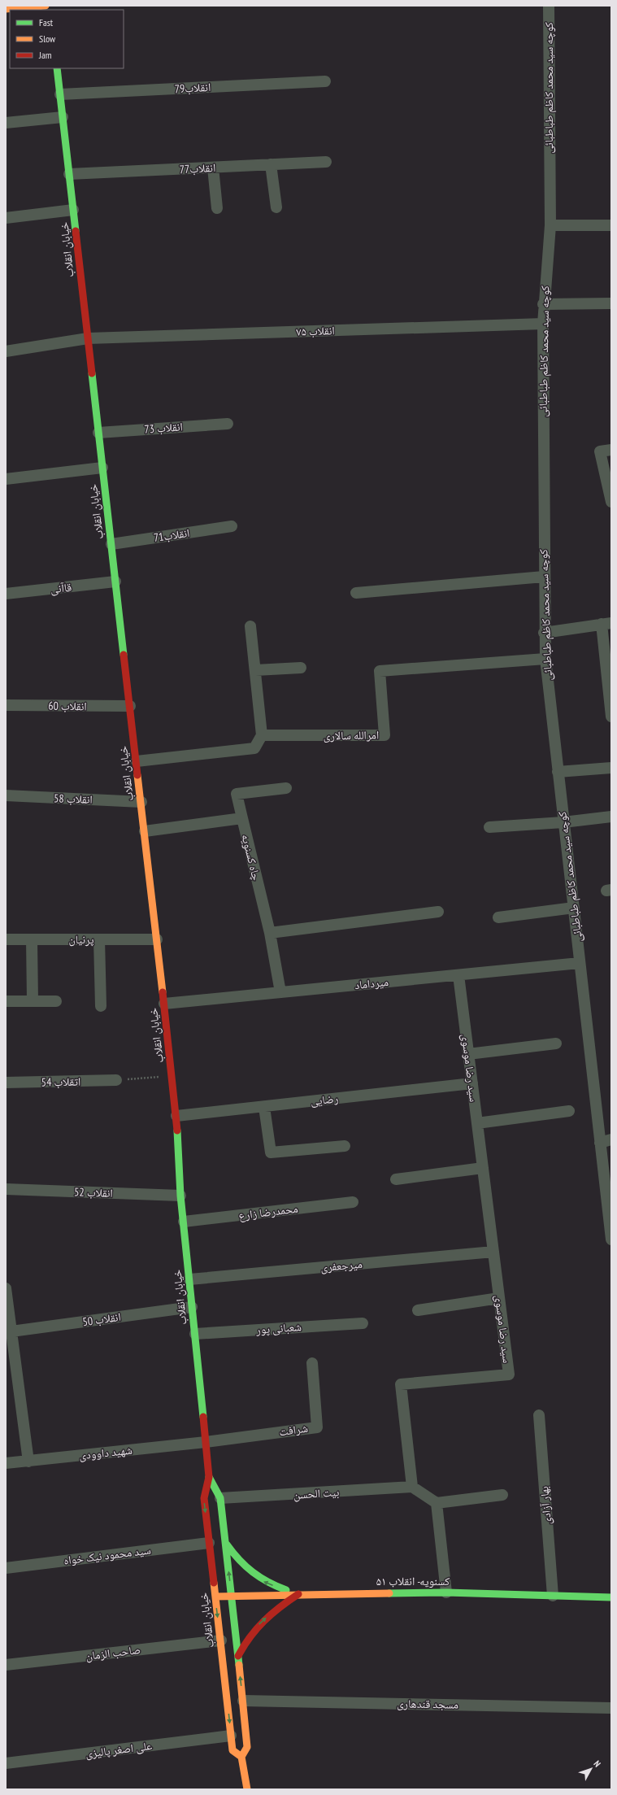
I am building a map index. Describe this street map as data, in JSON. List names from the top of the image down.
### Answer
{
  "streets": {
    "main road": ["خیابان انقلاب", "کسنویه- انقلاب ۵۱"],
    "street": [
      "انقلاب79",
      "کوچه سید محمد کاظم طباطبائی",
      "انقلاب77",
      "انقلاب ۷۵",
      "انقلاب 73",
      "انقلاب71",
      "قاآنی",
      "انقلاب 60",
      "امرالله سالاری",
      "انقلاب 58",
      "چاه کسنویه",
      "پرنیان",
      "میرداماد",
      "سید رضا موسوی",
      "اتقلاب 54",
      "رضایی",
      "انقلاب 52",
      "محمدرضا زارع",
      "میرجعفری",
      "انقلاب 50",
      "شعبانی پور",
      "شرافت",
      "شهید داوودی",
      "بیت الحسن",
      "بهار آزادی",
      "سید محمود نیک خواه",
      "صاحب الزمان",
      "مسجد قندهاری",
      "علی اصغر پالیزی"
    ]
  },
  "crossings": [
    ["انقلاب79", "خیابان انقلاب"],
    ["کوچه سید محمد کاظم طباطبائی", "انقلاب ۷۵"],
    ["کوچه سید محمد کاظم طباطبائی", "امرالله سالاری"],
    ["کوچه سید محمد کاظم طباطبائی", "میرداماد"],
    ["انقلاب77", "خیابان انقلاب"],
    ["خیابان انقلاب", "انقلاب ۷۵"],
    ["خیابان انقلاب", "انقلاب 73"],
    ["خیابان انقلاب", "انقلاب71"],
    ["خیابان انقلاب", "قاآنی"],
    ["خیابان انقلاب", "انقلاب 60"],
    ["خیابان انقلاب", "انقلاب 58"],
    ["خیابان انقلاب", "چاه کسنویه"],
    ["خیابان انقلاب", "پرنیان"],
    ["خیابان انقلاب", "میرداماد"],
    ["خیابان انقلاب", "رضایی"],
    ["خیابان انقلاب", "انقلاب 52"],
    ["خیابان انقلاب", "محمدرضا زارع"],
    ["خیابان انقلاب", "میرجعفری"],
    ["خیابان انقلاب", "انقلاب 50"],
    ["خیابان انقلاب", "شعبانی پور"],
    ["خیابان انقلاب", "شرافت"],
    ["خیابان انقلاب", "شهید داوودی"],
    ["خیابان انقلاب", "بیت الحسن"],
    ["خیابان انقلاب", "سید محمود نیک خواه"],
    ["خیابان انقلاب", "کسنویه- انقلاب ۵۱"],
    ["خیابان انقلاب", "صاحب الزمان"],
    ["خیابان انقلاب", "مسجد قندهاری"],
    ["خیابان انقلاب", "علی اصغر پالیزی"],
    ["چاه کسنویه", "میرداماد"],
    ["میرداماد", "سید رضا موسوی"],
    ["سید رضا موسوی", "رضایی"],
    ["سید رضا موسوی", "میرجعفری"],
    ["سید رضا موسوی", "بیت الحسن"],
    ["شرافت", "شهید داوودی"],
    ["بهار آزادی", "کسنویه- انقلاب ۵۱"]
  ],
  "legend": ["Fast", "Slow", "Jam"],
  "north": "top right"
}
